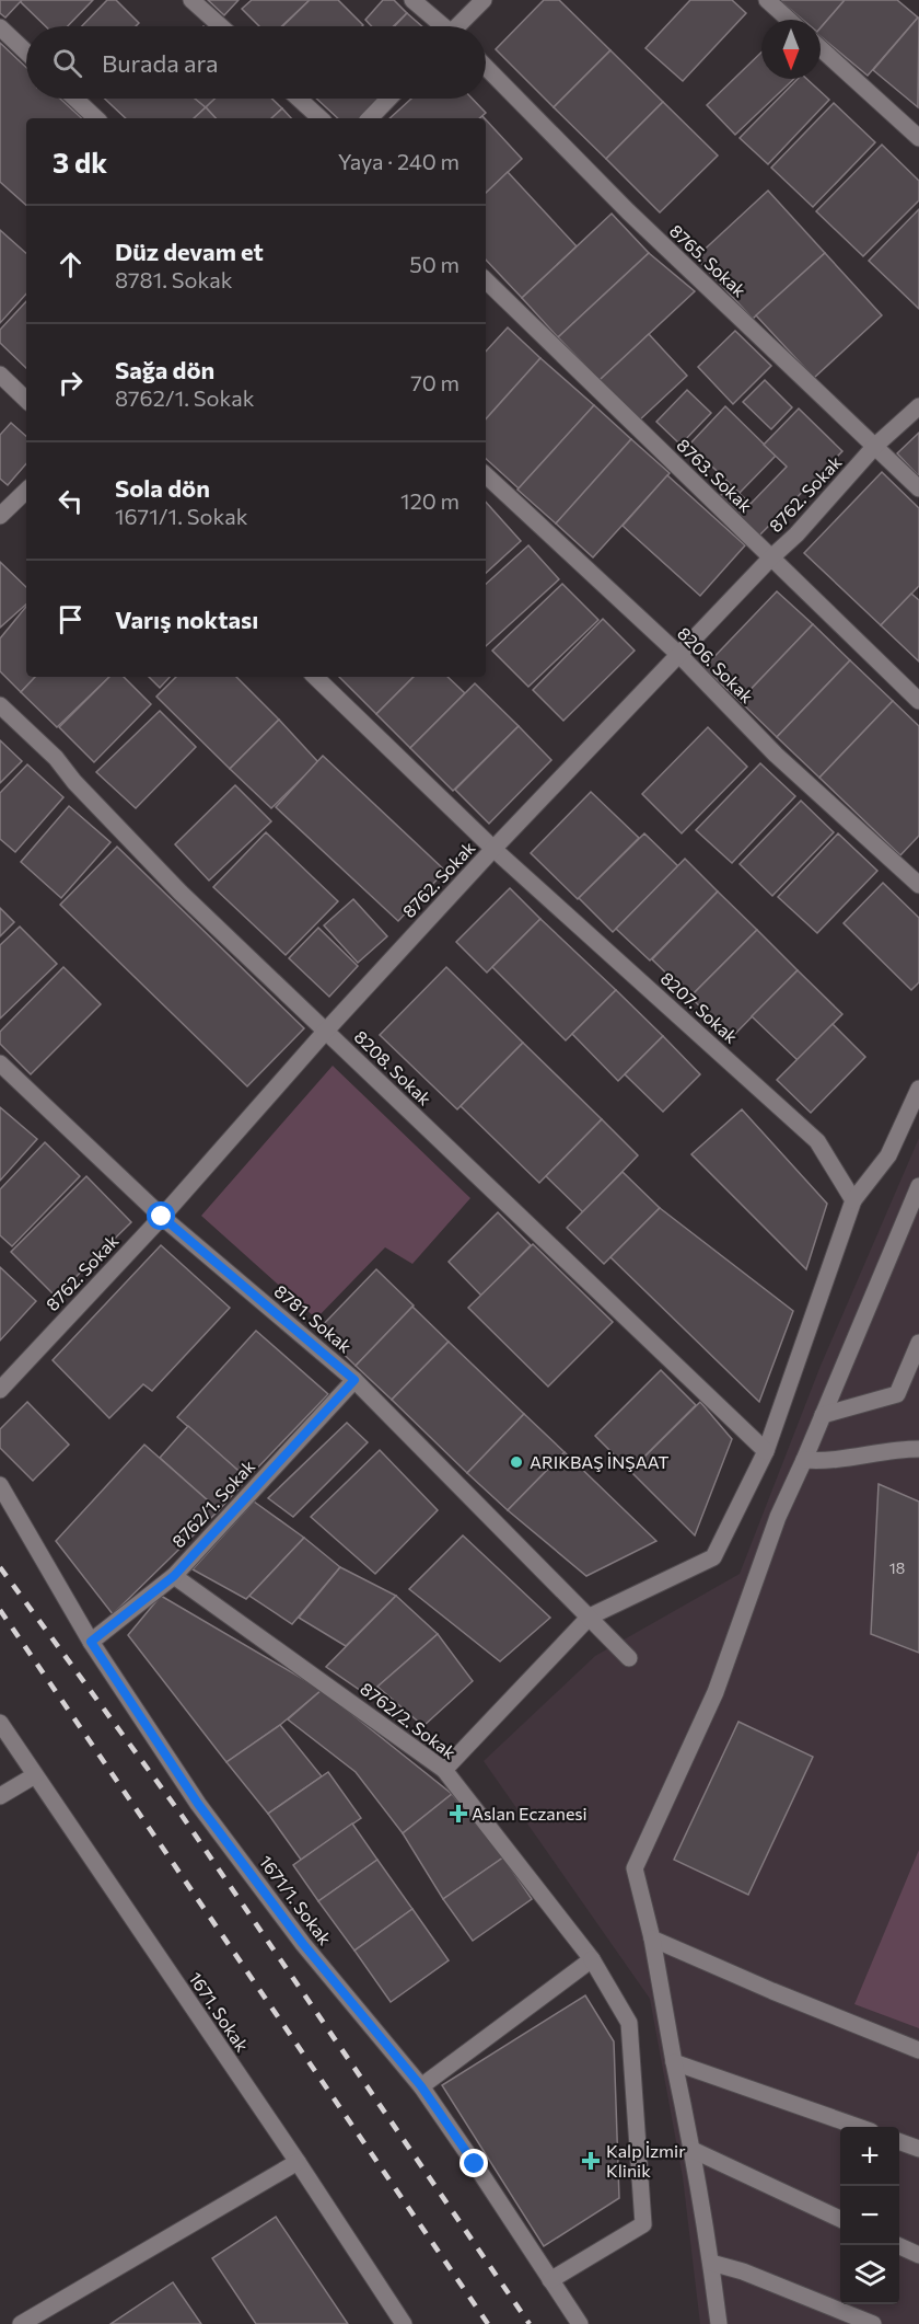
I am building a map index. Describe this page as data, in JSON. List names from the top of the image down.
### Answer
{
  "streets": {
    "street": [
      "8765. Sokak",
      "8763. Sokak",
      "8762. Sokak",
      "8206. Sokak",
      "8207. Sokak",
      "8208. Sokak",
      "8781. Sokak",
      "8762/1. Sokak",
      "8762/2. Sokak",
      "1671/1. Sokak",
      "1671. Sokak"
    ]
  },
  "crossings": [
    ["8765. Sokak", "8762. Sokak"],
    ["8763. Sokak", "8762. Sokak"],
    ["8762. Sokak", "8206. Sokak"],
    ["8762. Sokak", "8207. Sokak"],
    ["8762. Sokak", "8208. Sokak"],
    ["8762. Sokak", "8781. Sokak"],
    ["8781. Sokak", "8762/1. Sokak"],
    ["8762/1. Sokak", "8762/2. Sokak"],
    ["8762/1. Sokak", "1671/1. Sokak"],
    ["8762/2. Sokak", "1671/1. Sokak"]
  ],
  "places": {
    "other": ["ARIKBAŞ İNŞAAT"],
    "health": ["Aslan Eczanesi", "Kalp İzmir Klinik"]
  },
  "house_numbers": ["18"],
  "north": "bottom",
  "page": {
    "search": "Burada ara",
    "heading": ["3 dk", "Yaya · 240 m"],
    "list": [
      ["Düz devam et", "8781. Sokak", "50 m"],
      ["Sağa dön", "8762/1. Sokak", "70 m"],
      ["Sola dön", "1671/1. Sokak", "120 m"],
      "Varış noktası"
    ],
    "map_buttons": ["+", "−"]
  }
}
